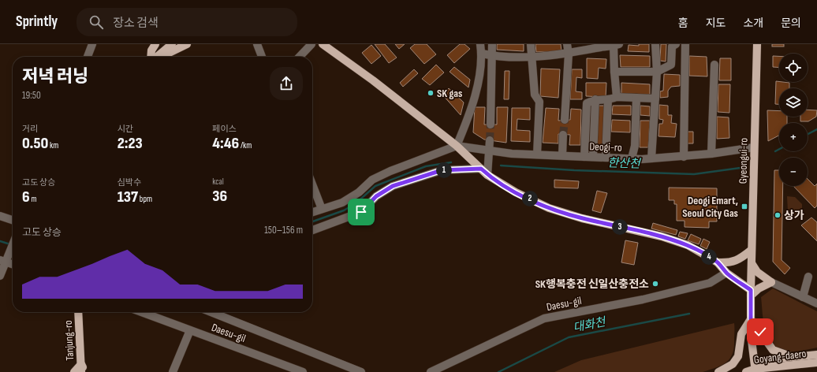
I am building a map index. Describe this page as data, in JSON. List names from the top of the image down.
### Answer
{
  "streets": {
    "main road": [
      "Deogi-ro",
      "Gyeongui-ro",
      "Tanjung-ro",
      "Goyang-daero"
    ],
    "street": ["Daesu-gil"]
  },
  "crossings": [
    ["Deogi-ro", "Gyeongui-ro"],
    ["Gyeongui-ro", "Goyang-daero"]
  ],
  "water": ["한산천", "대화천"],
  "places": {
    "other": ["SK gas", "상가", "SK행복충전 신일산충전소"],
    "transit": ["Deogi Emart, Seoul City Gas"]
  },
  "page": {
    "header": "Sprintly",
    "search": "장소 검색",
    "nav": [
      "홈",
      "지도",
      "소개",
      "문의"
    ],
    "map_buttons": ["+", "−"],
    "heading": ["저녁 러닝", "19:50"],
    "stats": [
      ["거리", "0.50 km"],
      ["시간", "2:23"],
      ["페이스", "4:46 /km"],
      ["고도 상승", "6 m"],
      ["심박수", "137 bpm"],
      ["kcal", "36"]
    ],
    "pins": [
      "1",
      "2",
      "3",
      "4"
    ],
    "chart": ["고도 상승", "150–156 m"]
  }
}
